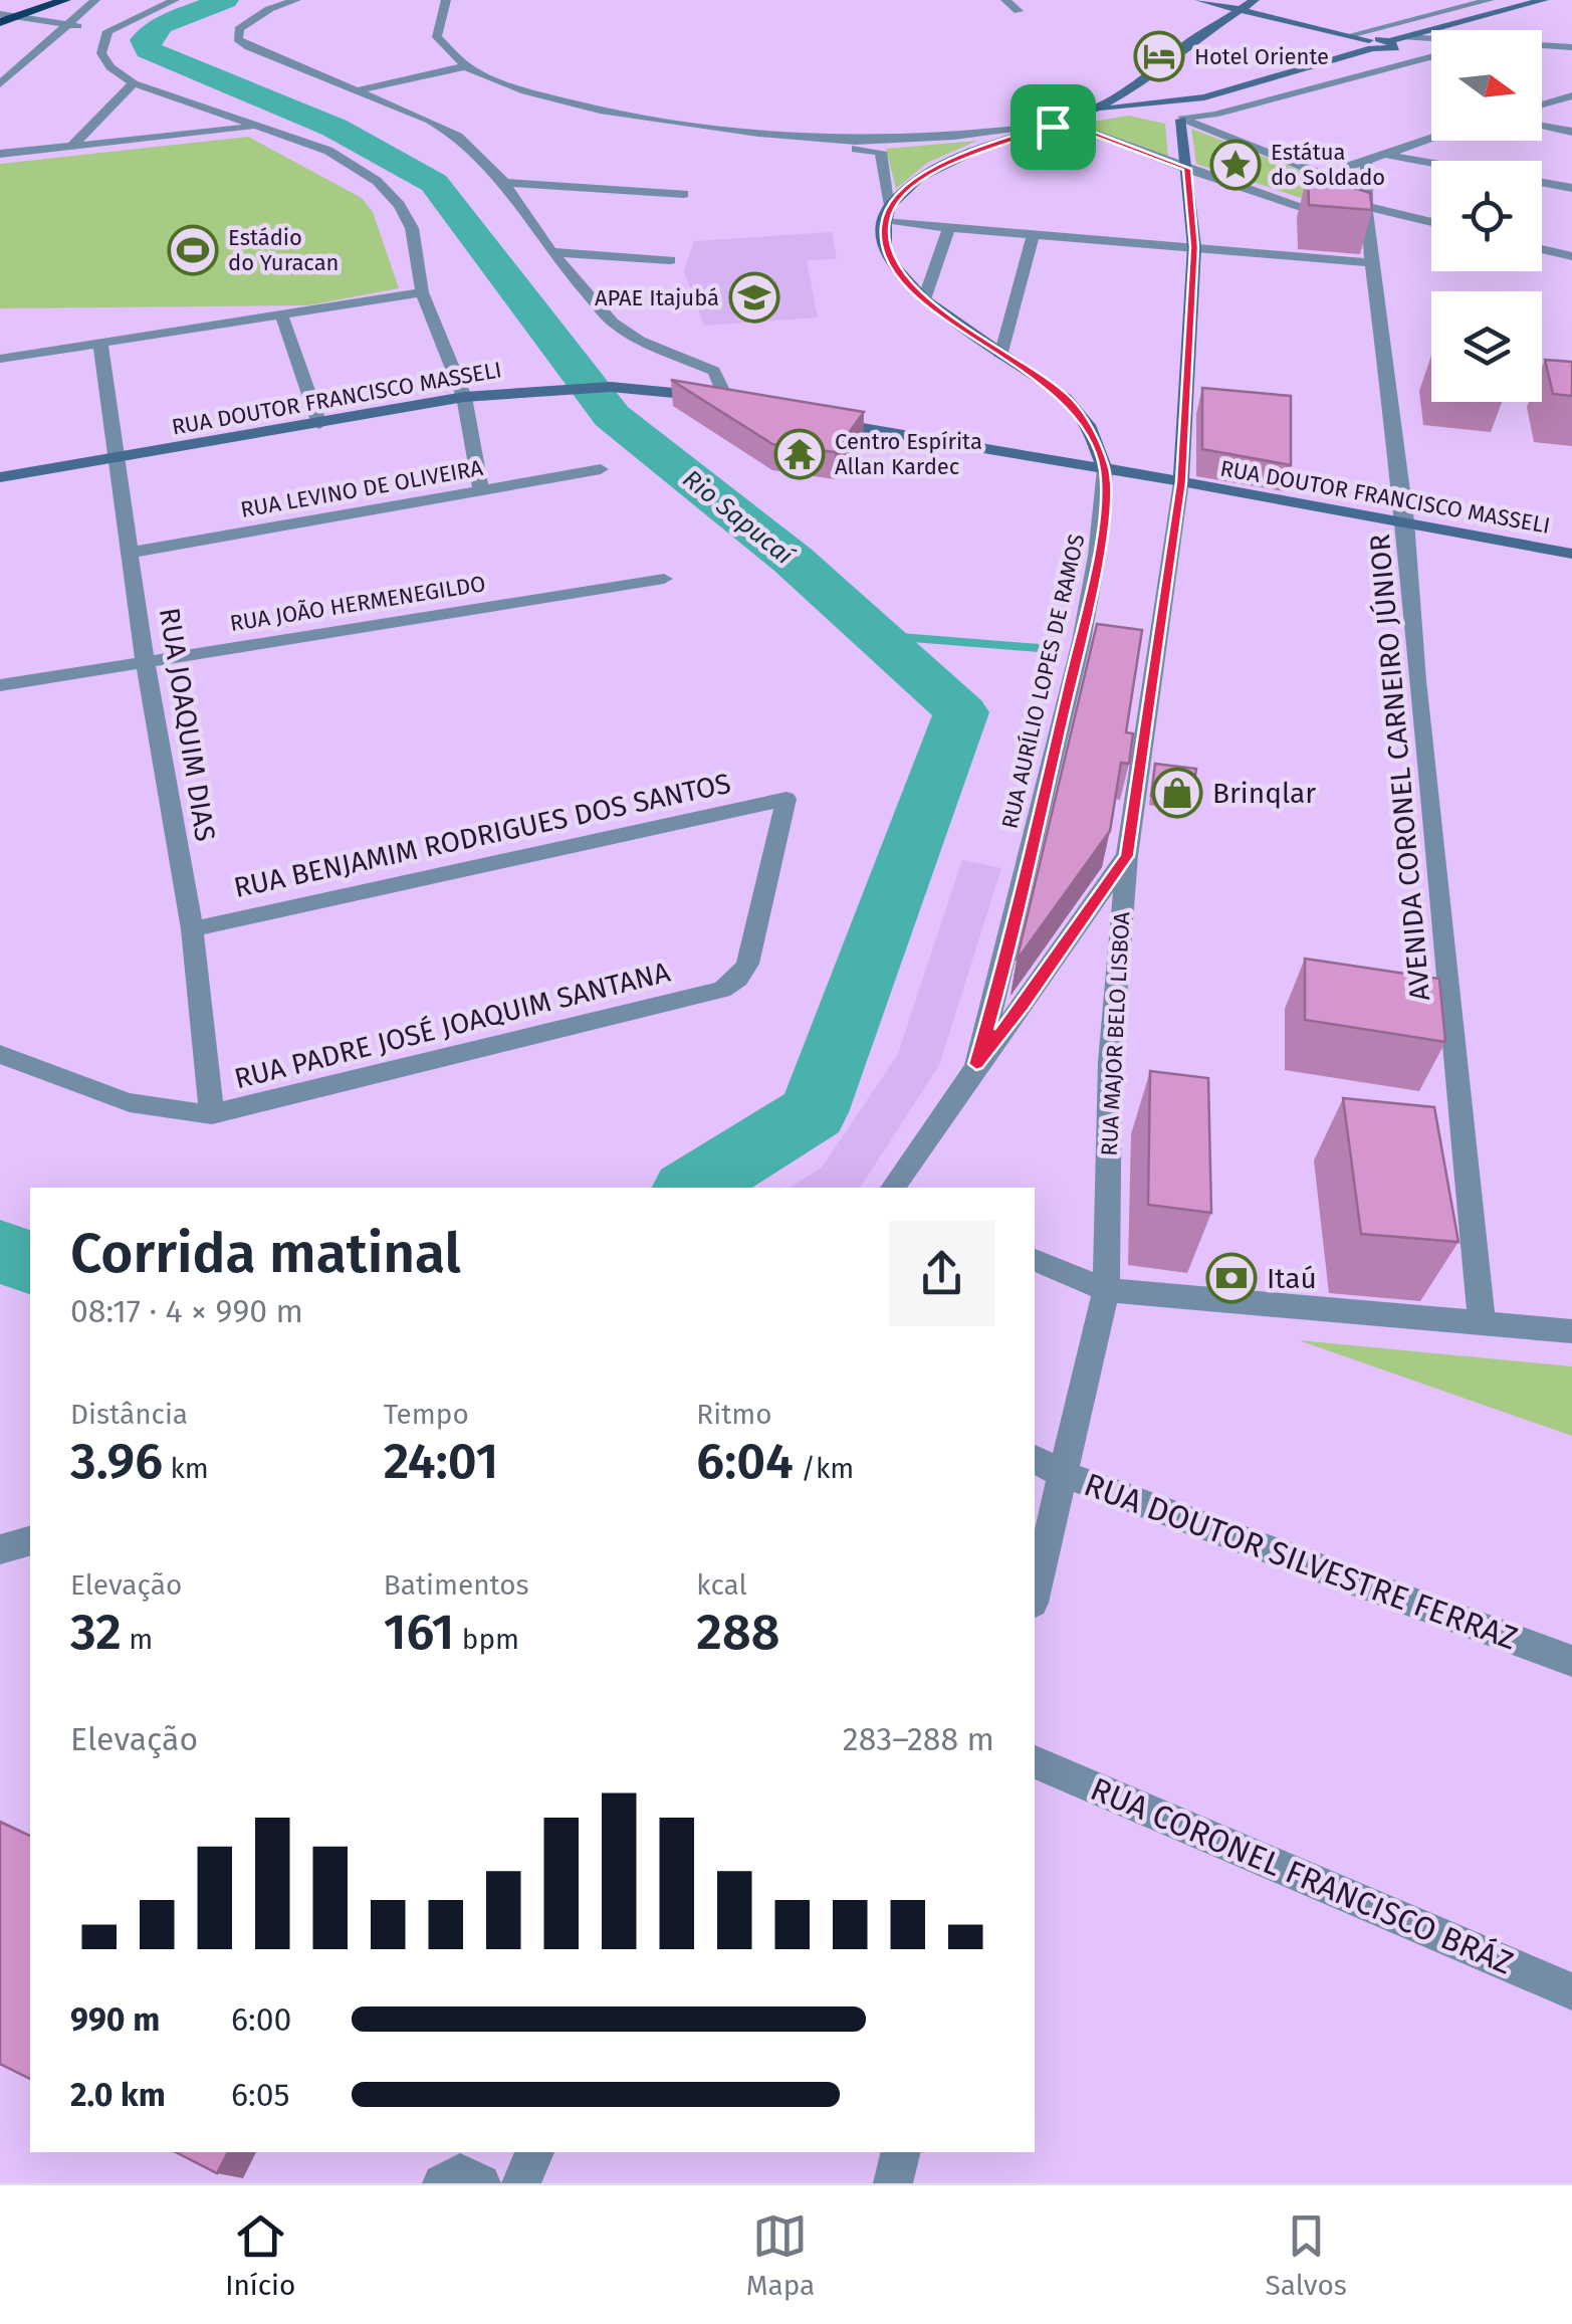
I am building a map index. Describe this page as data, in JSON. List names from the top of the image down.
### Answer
{
  "streets": {
    "main road": ["RUA DOUTOR FRANCISCO MASSELI", "RUA AURÍLIO LOPES DE RAMOS", "RUA MAJOR BELO LISBOA"],
    "street": [
      "RUA LEVINO DE OLIVEIRA",
      "RUA JOÃO HERMENEGILDO",
      "RUA JOAQUIM DIAS",
      "AVENIDA CORONEL CARNEIRO JÚNIOR",
      "RUA BENJAMIM RODRIGUES DOS SANTOS",
      "RUA PADRE JOSÉ JOAQUIM SANTANA",
      "RUA DOUTOR SILVESTRE FERRAZ",
      "RUA CORONEL FRANCISCO BRÁZ"
    ]
  },
  "crossings": [
    ["RUA DOUTOR FRANCISCO MASSELI", "RUA AURÍLIO LOPES DE RAMOS"],
    ["RUA DOUTOR FRANCISCO MASSELI", "RUA JOAQUIM DIAS"],
    ["RUA DOUTOR FRANCISCO MASSELI", "AVENIDA CORONEL CARNEIRO JÚNIOR"],
    ["RUA DOUTOR FRANCISCO MASSELI", "RUA MAJOR BELO LISBOA"],
    ["RUA LEVINO DE OLIVEIRA", "RUA JOAQUIM DIAS"],
    ["RUA JOÃO HERMENEGILDO", "RUA JOAQUIM DIAS"],
    ["RUA JOAQUIM DIAS", "RUA BENJAMIM RODRIGUES DOS SANTOS"],
    ["RUA JOAQUIM DIAS", "RUA PADRE JOSÉ JOAQUIM SANTANA"],
    ["RUA BENJAMIM RODRIGUES DOS SANTOS", "RUA PADRE JOSÉ JOAQUIM SANTANA"],
    ["RUA MAJOR BELO LISBOA", "RUA DOUTOR SILVESTRE FERRAZ"]
  ],
  "water": ["Rio Sapucaí"],
  "places": {
    "hotel": ["Hotel Oriente"],
    "place": ["Estátua do Soldado"],
    "sports": ["Estádio do Yuracan"],
    "school or university": ["APAE Itajubá"],
    "temple": ["Centro Espírita Allan Kardec"],
    "shop": ["Brinqlar"],
    "bank": ["Itaú"]
  },
  "north": "right",
  "page": {
    "heading": ["Corrida matinal", "08:17 · 4 × 990 m"],
    "stats": [
      ["Distância", "3.96 km"],
      ["Tempo", "24:01"],
      ["Ritmo", "6:04 /km"],
      ["Elevação", "32 m"],
      ["Batimentos", "161 bpm"],
      ["kcal", "288"]
    ],
    "chart": ["Elevação", "283–288 m"],
    "list": [
      {
        "name": "990 m",
        "note": "6:00"
      },
      {
        "name": "2.0 km",
        "note": "6:05"
      }
    ],
    "tabs": ["Início", "Mapa", "Salvos"]
  }
}
